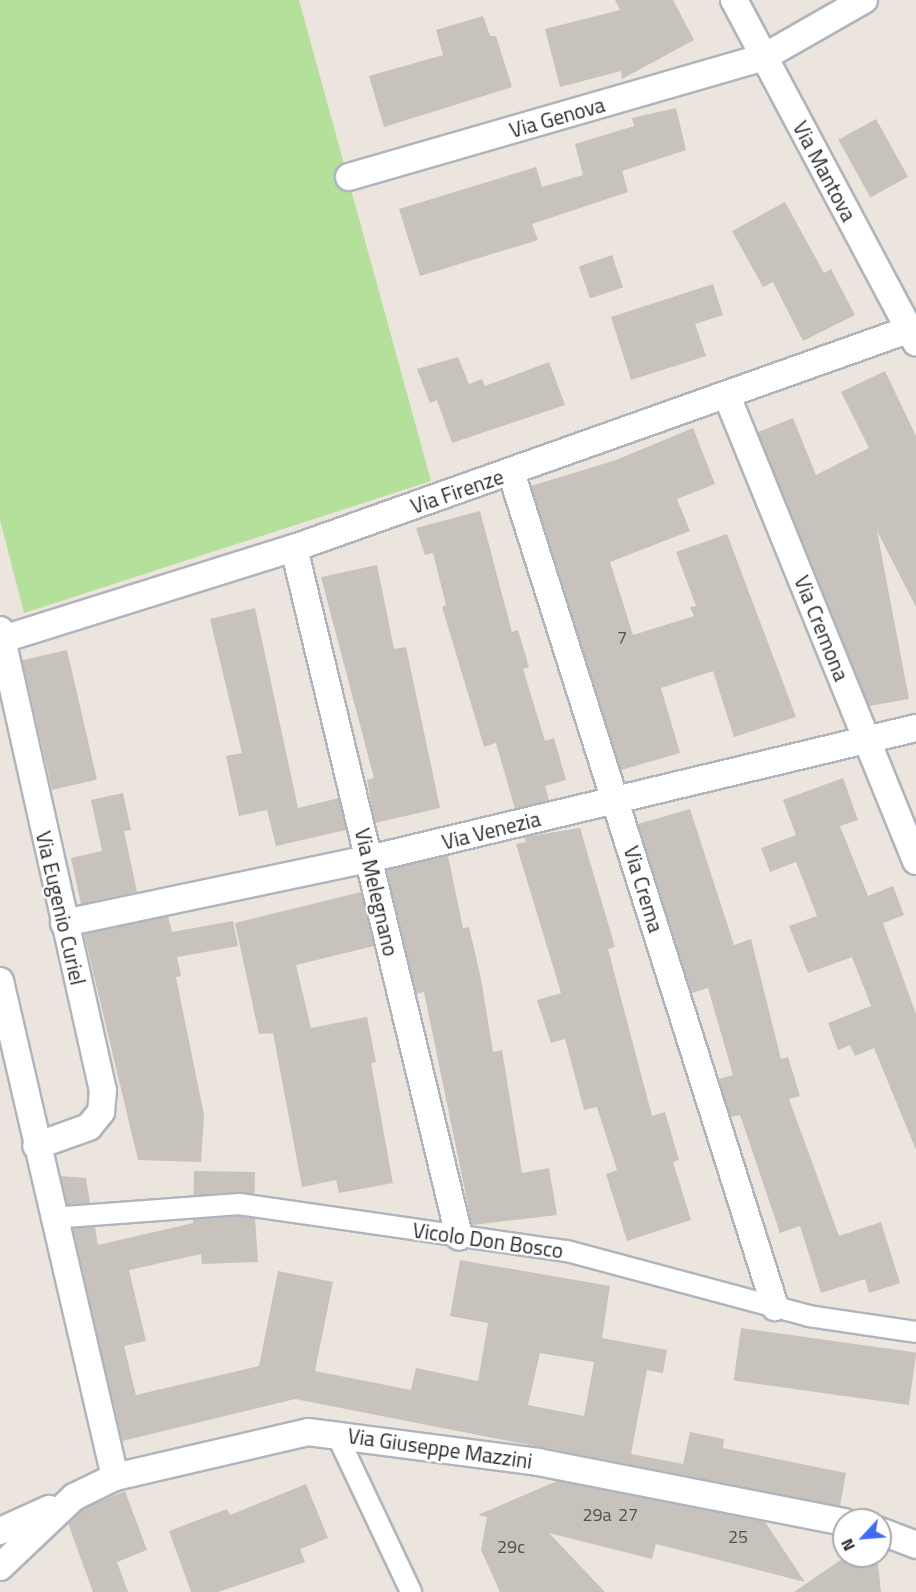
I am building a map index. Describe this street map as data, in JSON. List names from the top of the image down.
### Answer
{
  "streets": {
    "street": [
      "Via Genova",
      "Via Mantova",
      "Via Firenze",
      "Via Cremona",
      "Via Venezia",
      "Via Crema",
      "Via Melegnano",
      "Via Eugenio Curiel",
      "Vicolo Don Bosco",
      "Via Giuseppe Mazzini"
    ]
  },
  "crossings": [
    ["Via Genova", "Via Mantova"],
    ["Via Mantova", "Via Firenze"],
    ["Via Firenze", "Via Cremona"],
    ["Via Firenze", "Via Crema"],
    ["Via Firenze", "Via Melegnano"],
    ["Via Firenze", "Via Eugenio Curiel"],
    ["Via Cremona", "Via Venezia"],
    ["Via Venezia", "Via Crema"],
    ["Via Venezia", "Via Melegnano"],
    ["Via Venezia", "Via Eugenio Curiel"],
    ["Via Crema", "Vicolo Don Bosco"],
    ["Via Melegnano", "Vicolo Don Bosco"]
  ],
  "house_numbers": [
    "7",
    "29a",
    "27",
    "25",
    "29c"
  ],
  "north": "bottom left"
}
